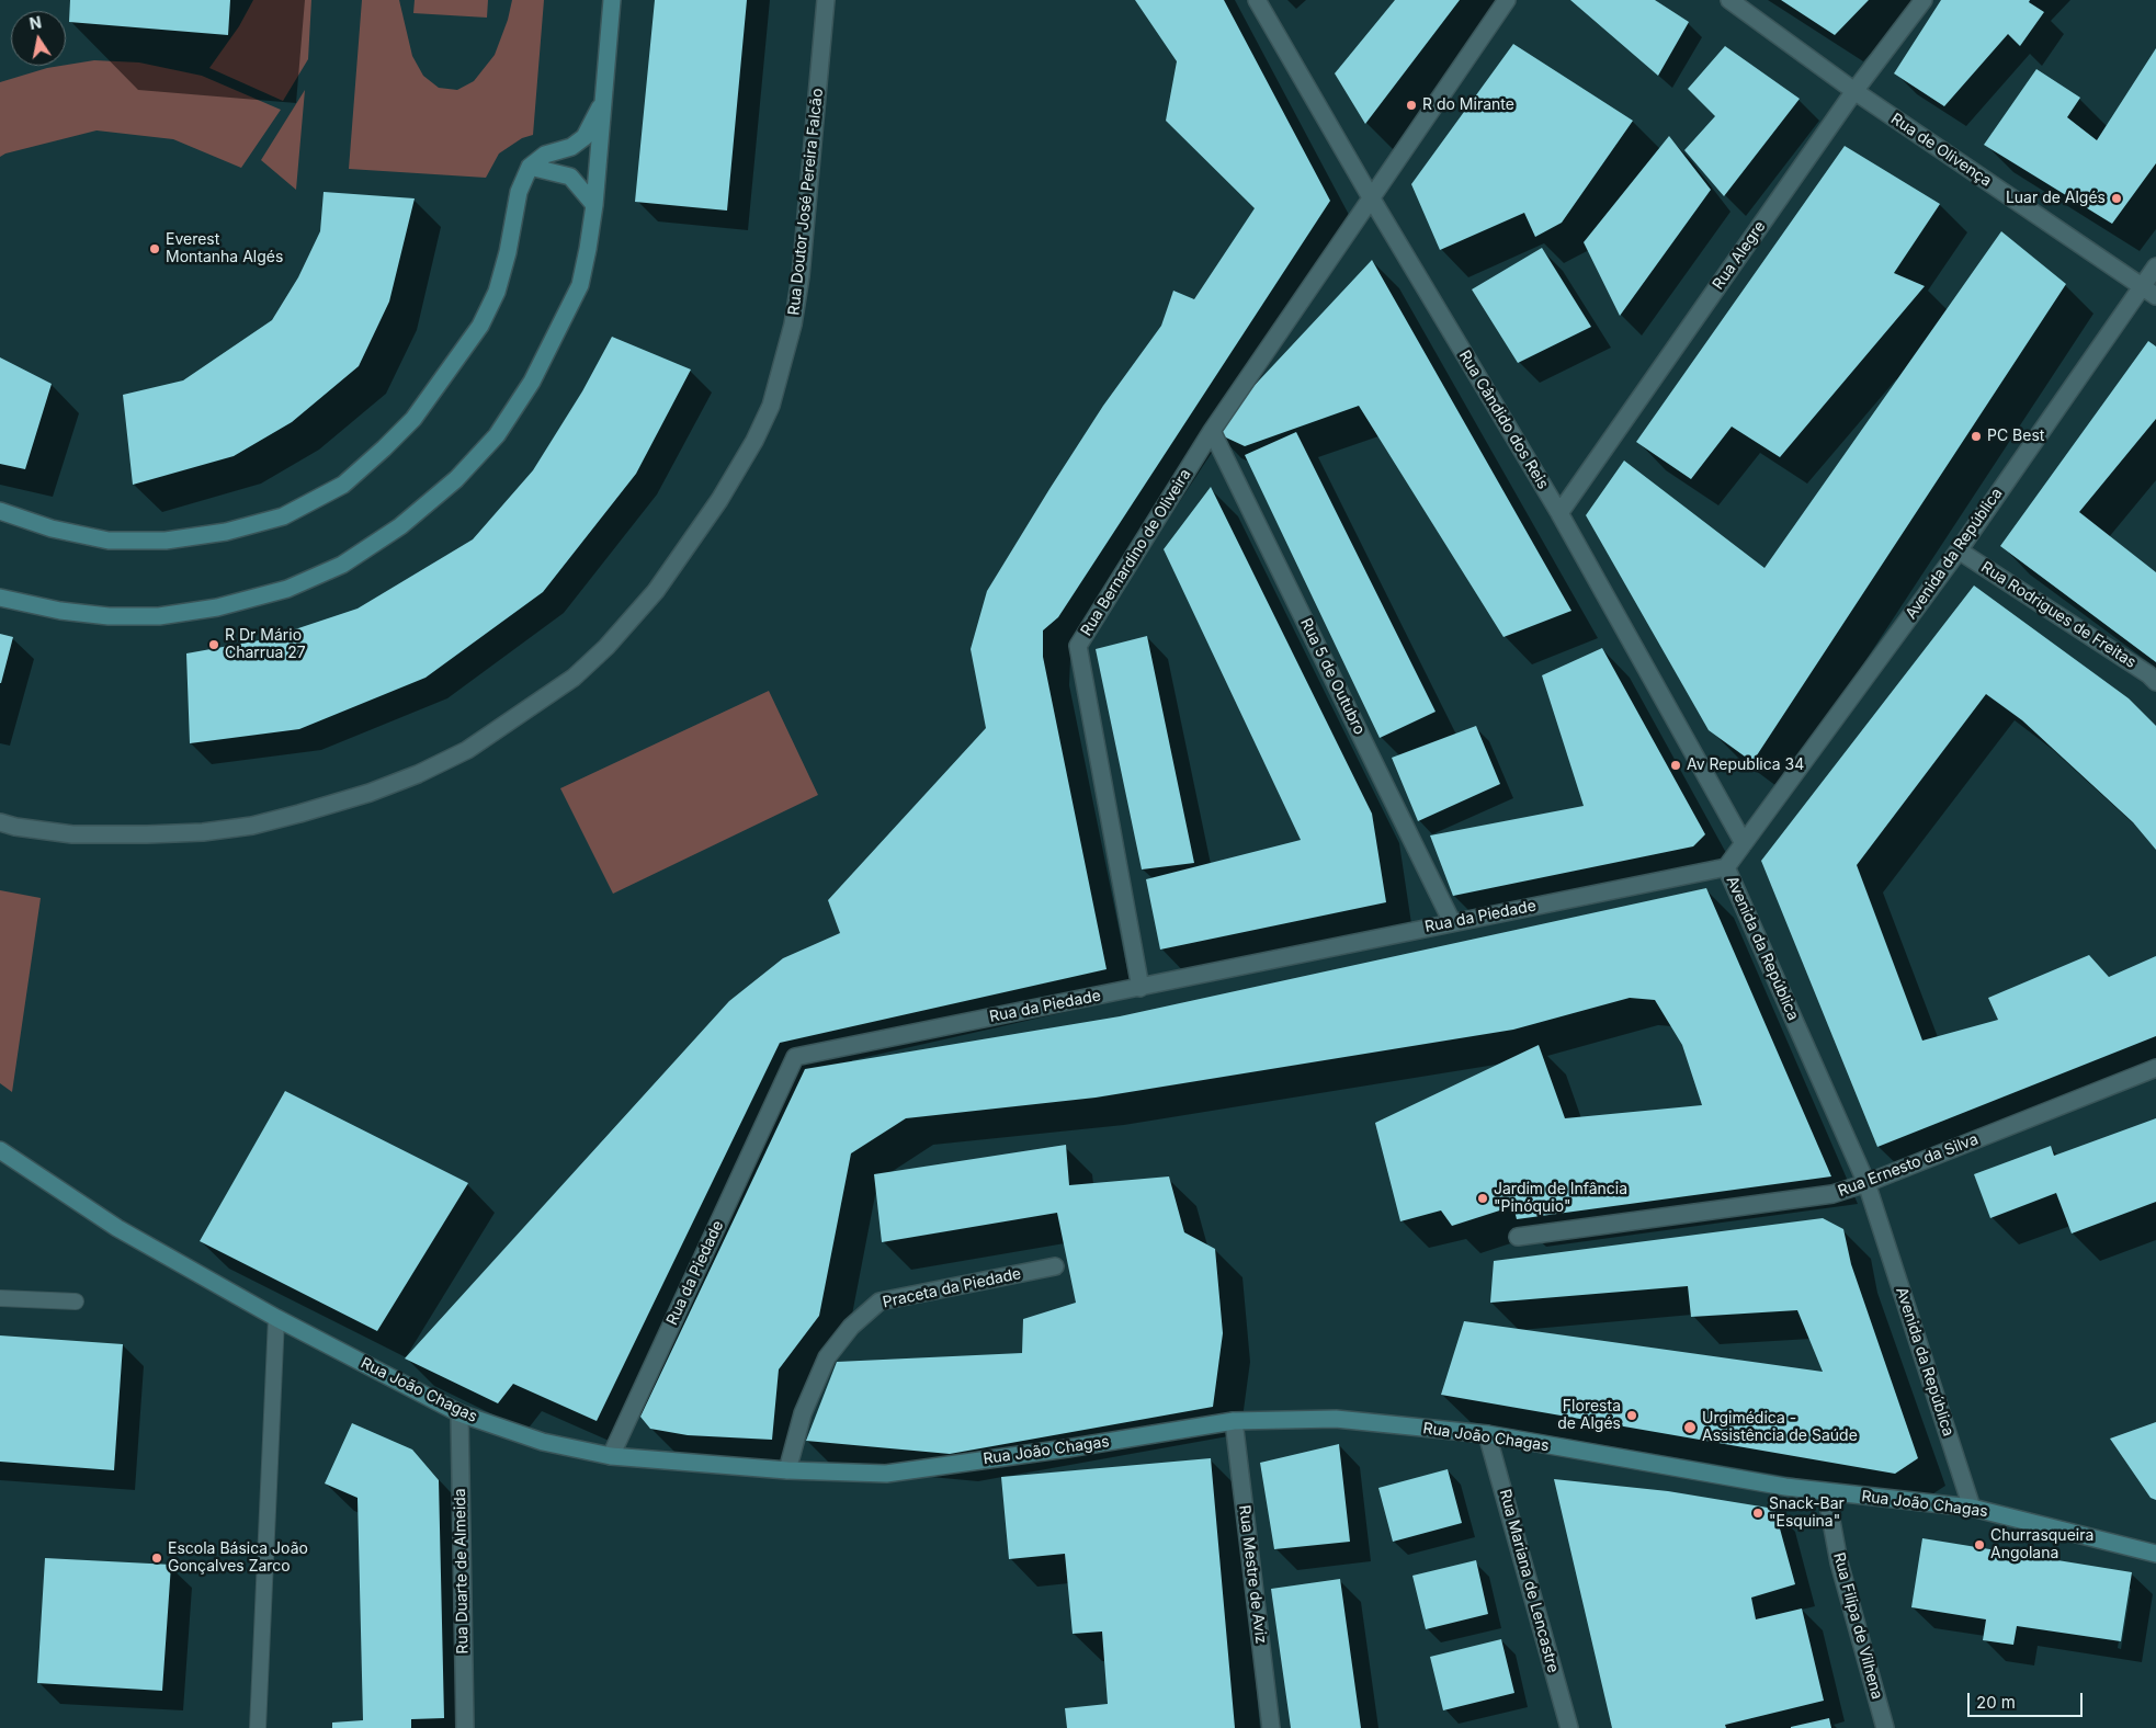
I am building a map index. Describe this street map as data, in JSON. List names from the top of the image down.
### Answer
{
  "streets": {
    "street": [
      "Rua de Olivença",
      "Rua Doutor José Pereira Falcão",
      "Rua Alegre",
      "Rua Cândido dos Reis",
      "Rua Bernardino de Oliveira",
      "Avenida da República",
      "Rua Rodrigues de Freitas",
      "Rua 5 de Outubro",
      "Rua da Piedade",
      "Rua Ernesto da Silva",
      "Praceta da Piedade",
      "Rua João Chagas",
      "Rua Duarte de Almeida",
      "Rua Mestre de Aviz",
      "Rua Mariana de Lencastre",
      "Rua Filipa de Vilhena"
    ]
  },
  "crossings": [
    ["Rua de Olivença", "Rua Alegre"],
    ["Rua de Olivença", "Avenida da República"],
    ["Rua Alegre", "Rua Cândido dos Reis"],
    ["Rua Cândido dos Reis", "Rua Bernardino de Oliveira"],
    ["Rua Cândido dos Reis", "Avenida da República"],
    ["Rua Bernardino de Oliveira", "Rua 5 de Outubro"],
    ["Rua Bernardino de Oliveira", "Rua da Piedade"],
    ["Avenida da República", "Rua Rodrigues de Freitas"],
    ["Avenida da República", "Rua da Piedade"],
    ["Avenida da República", "Rua Ernesto da Silva"],
    ["Avenida da República", "Rua João Chagas"],
    ["Rua 5 de Outubro", "Rua da Piedade"],
    ["Rua da Piedade", "Rua João Chagas"],
    ["Praceta da Piedade", "Rua João Chagas"],
    ["Rua João Chagas", "Rua Duarte de Almeida"],
    ["Rua João Chagas", "Rua Mestre de Aviz"],
    ["Rua João Chagas", "Rua Mariana de Lencastre"],
    ["Rua João Chagas", "Rua Filipa de Vilhena"]
  ],
  "places": [
    "R do Mirante",
    "Luar de Algés",
    "Everest Montanha Algés",
    "PC Best",
    "R Dr Mário Charrua 27",
    "Av Republica 34",
    "Jardim de Infância \"Pinóquio\"",
    "Floresta de Algés",
    "Urgimédica - Assistência de Saúde",
    "Snack-Bar \"Esquina\"",
    "Churrasqueira Angolana",
    "Escola Básica João Gonçalves Zarco"
  ],
  "scale_bar": "20 m",
  "north": "top"
}
